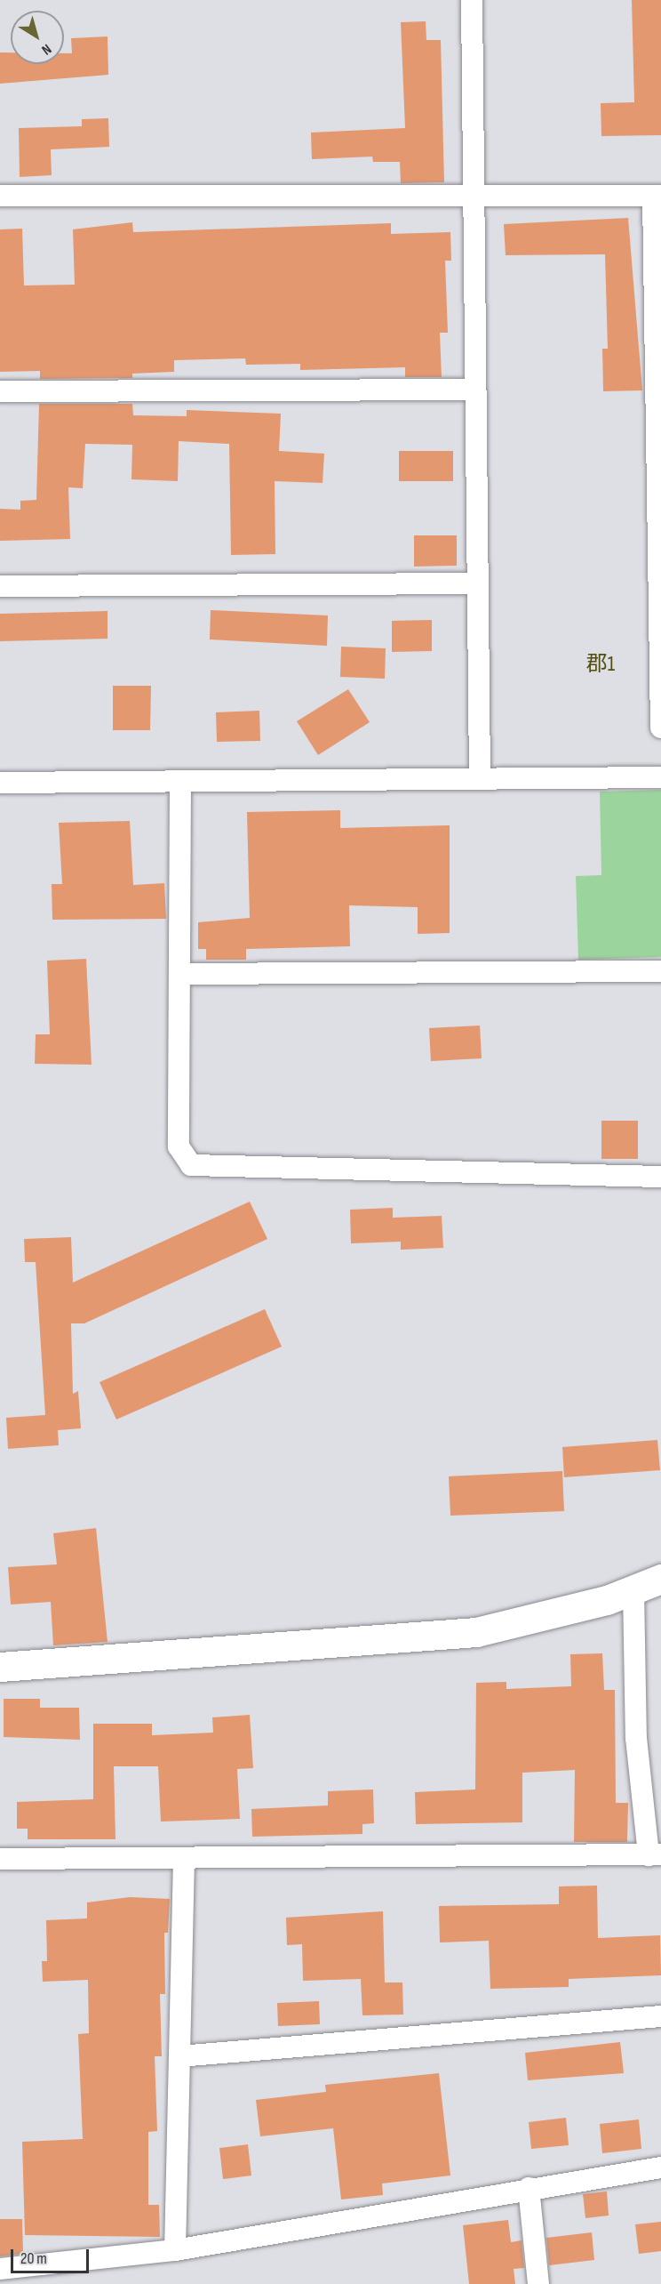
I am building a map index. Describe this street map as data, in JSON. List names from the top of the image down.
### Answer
{
  "districts": ["郡1"],
  "scale_bar": "20 m",
  "north": "bottom right"
}
